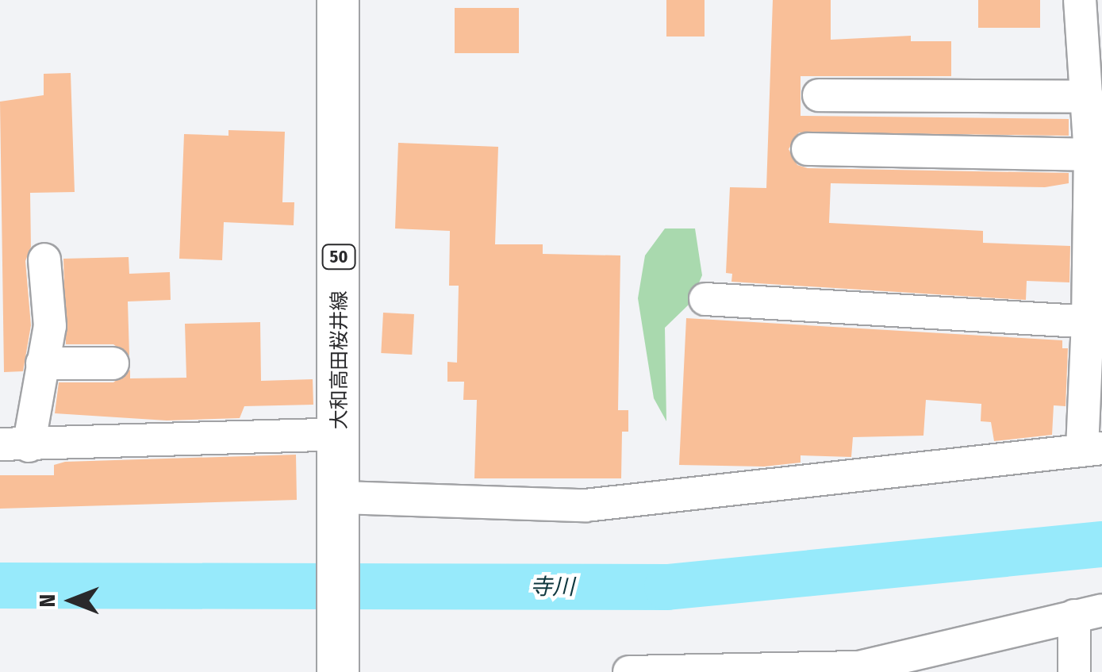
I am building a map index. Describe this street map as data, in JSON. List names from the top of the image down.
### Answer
{
  "streets": {
    "main road": ["50", "大和高田桜井線"]
  },
  "water": ["寺川"],
  "north": "left"
}
